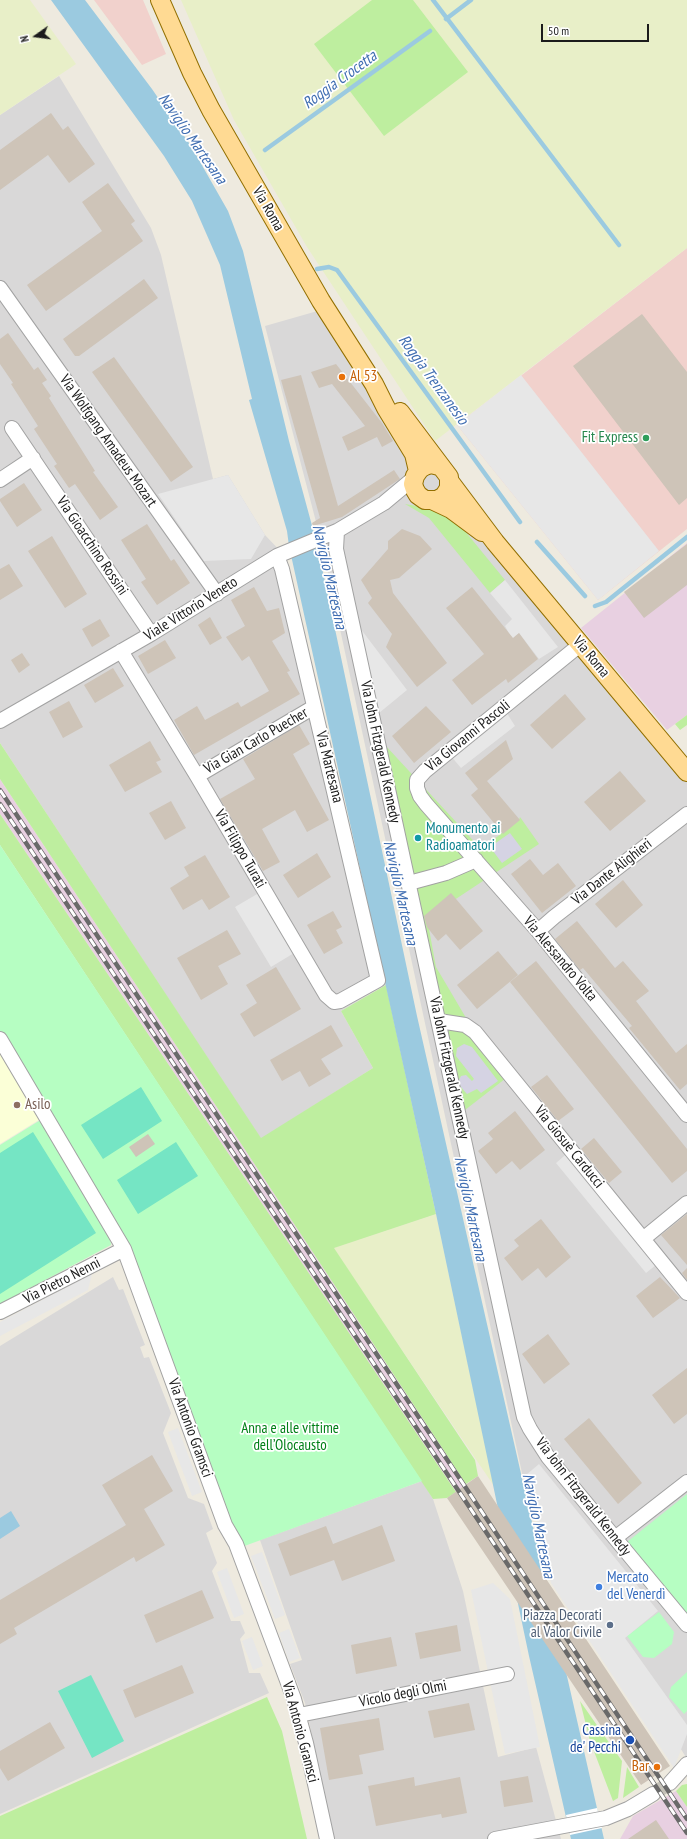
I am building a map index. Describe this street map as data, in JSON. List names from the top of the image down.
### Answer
{
  "streets": {
    "main road": ["Via Roma"],
    "street": [
      "Via Wolfgang Amadeus Mozart",
      "Via Gioacchino Rossini",
      "Viale Vittorio Veneto",
      "Via Giovanni Pascoli",
      "Via Gian Carlo Puecher",
      "Via John Fitzgerald Kennedy",
      "Via Martesana",
      "Via Filippo Turati",
      "Via Dante Alighieri",
      "Via Alessandro Volta",
      "Via Giosuè Carducci",
      "Via Pietro Nenni",
      "Via Antonio Gramsci",
      "Vicolo degli Olmi"
    ]
  },
  "crossings": [
    ["Via Roma", "Viale Vittorio Veneto"],
    ["Via Roma", "Via Giovanni Pascoli"],
    ["Via Wolfgang Amadeus Mozart", "Viale Vittorio Veneto"],
    ["Via Gioacchino Rossini", "Viale Vittorio Veneto"],
    ["Viale Vittorio Veneto", "Via John Fitzgerald Kennedy"],
    ["Viale Vittorio Veneto", "Via Martesana"],
    ["Viale Vittorio Veneto", "Via Filippo Turati"],
    ["Via Giovanni Pascoli", "Via Alessandro Volta"],
    ["Via Gian Carlo Puecher", "Via Martesana"],
    ["Via Gian Carlo Puecher", "Via Filippo Turati"],
    ["Via John Fitzgerald Kennedy", "Via Giosuè Carducci"],
    ["Via Martesana", "Via Filippo Turati"],
    ["Via Dante Alighieri", "Via Alessandro Volta"],
    ["Via Pietro Nenni", "Via Antonio Gramsci"],
    ["Via Antonio Gramsci", "Vicolo degli Olmi"]
  ],
  "water": ["Roggia Crocetta", "Naviglio Martesana", "Roggia Trenzanesio"],
  "parks": ["Anna e alle vittime dell’Olocausto"],
  "places": [
    "Al 53",
    "Fit Express",
    "Monumento ai Radioamatori",
    "Asilo",
    "Mercato del Venerdì",
    "Piazza Decorati al Valor Civile",
    "Cassina de' Pecchi",
    "Bar"
  ],
  "scale_bar": "50 m",
  "north": "left"
}
